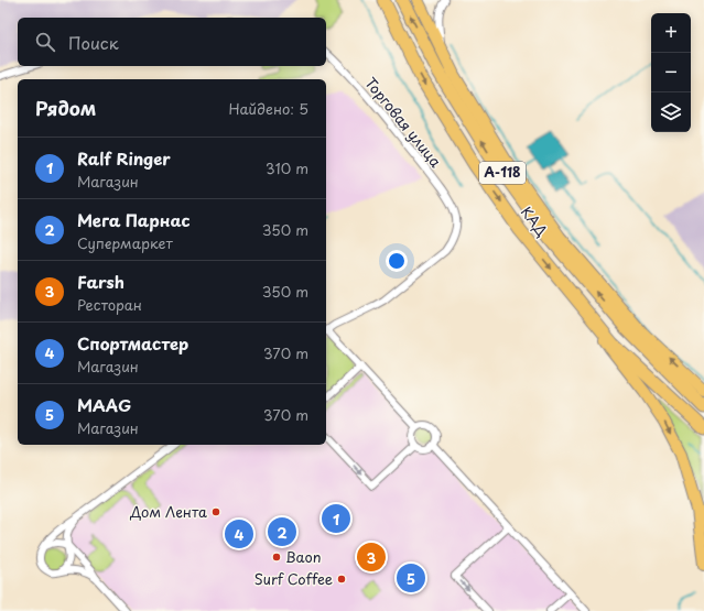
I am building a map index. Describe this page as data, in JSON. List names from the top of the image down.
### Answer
{
  "streets": {
    "highway": ["А-118", "КАД"],
    "street": ["Торговая улица"]
  },
  "places": ["Дом Лента", "Baon", "Surf Coffee"],
  "page": {
    "map_buttons": ["+", "−"],
    "search": "Поиск",
    "heading": ["Рядом", "Найдено: 5"],
    "list": [
      {
        "mark": "1",
        "name": "Ralf Ringer",
        "note": "Магазин",
        "value": "310 m"
      },
      {
        "mark": "2",
        "name": "Мега Парнас",
        "note": "Супермаркет",
        "value": "350 m"
      },
      {
        "mark": "3",
        "name": "Farsh",
        "note": "Ресторан",
        "value": "350 m"
      },
      {
        "mark": "4",
        "name": "Спортмастер",
        "note": "Магазин",
        "value": "370 m"
      },
      {
        "mark": "5",
        "name": "MAAG",
        "note": "Магазин",
        "value": "370 m"
      }
    ],
    "pins": [
      "1",
      "2",
      "4",
      "3",
      "5"
    ]
  }
}
